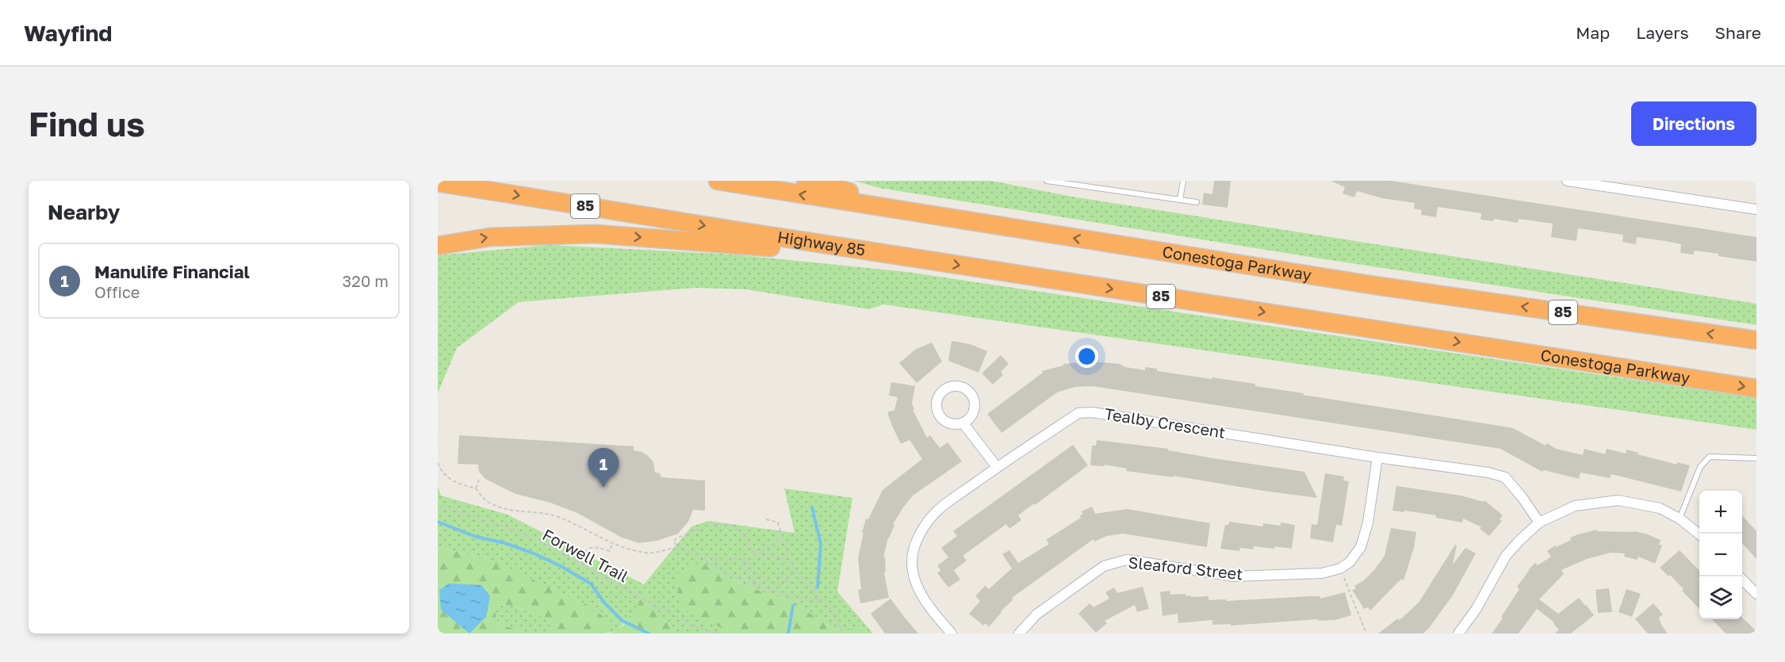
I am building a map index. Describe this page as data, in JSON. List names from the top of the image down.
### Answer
{
  "streets": {
    "highway": ["85", "Highway 85", "Conestoga Parkway"],
    "street": ["Tealby Crescent", "Sleaford Street"],
    "path": ["Forwell Trail"]
  },
  "crossings": [
    ["Highway 85", "Conestoga Parkway"]
  ],
  "page": {
    "header": "Wayfind",
    "nav": ["Map", "Layers", "Share"],
    "buttons": "Directions",
    "title": "Find us",
    "heading": "Nearby",
    "list": [
      {
        "mark": "1",
        "name": "Manulife Financial",
        "note": "Office",
        "value": "320 m"
      }
    ],
    "pins": "1",
    "map_buttons": ["+", "−"]
  }
}
